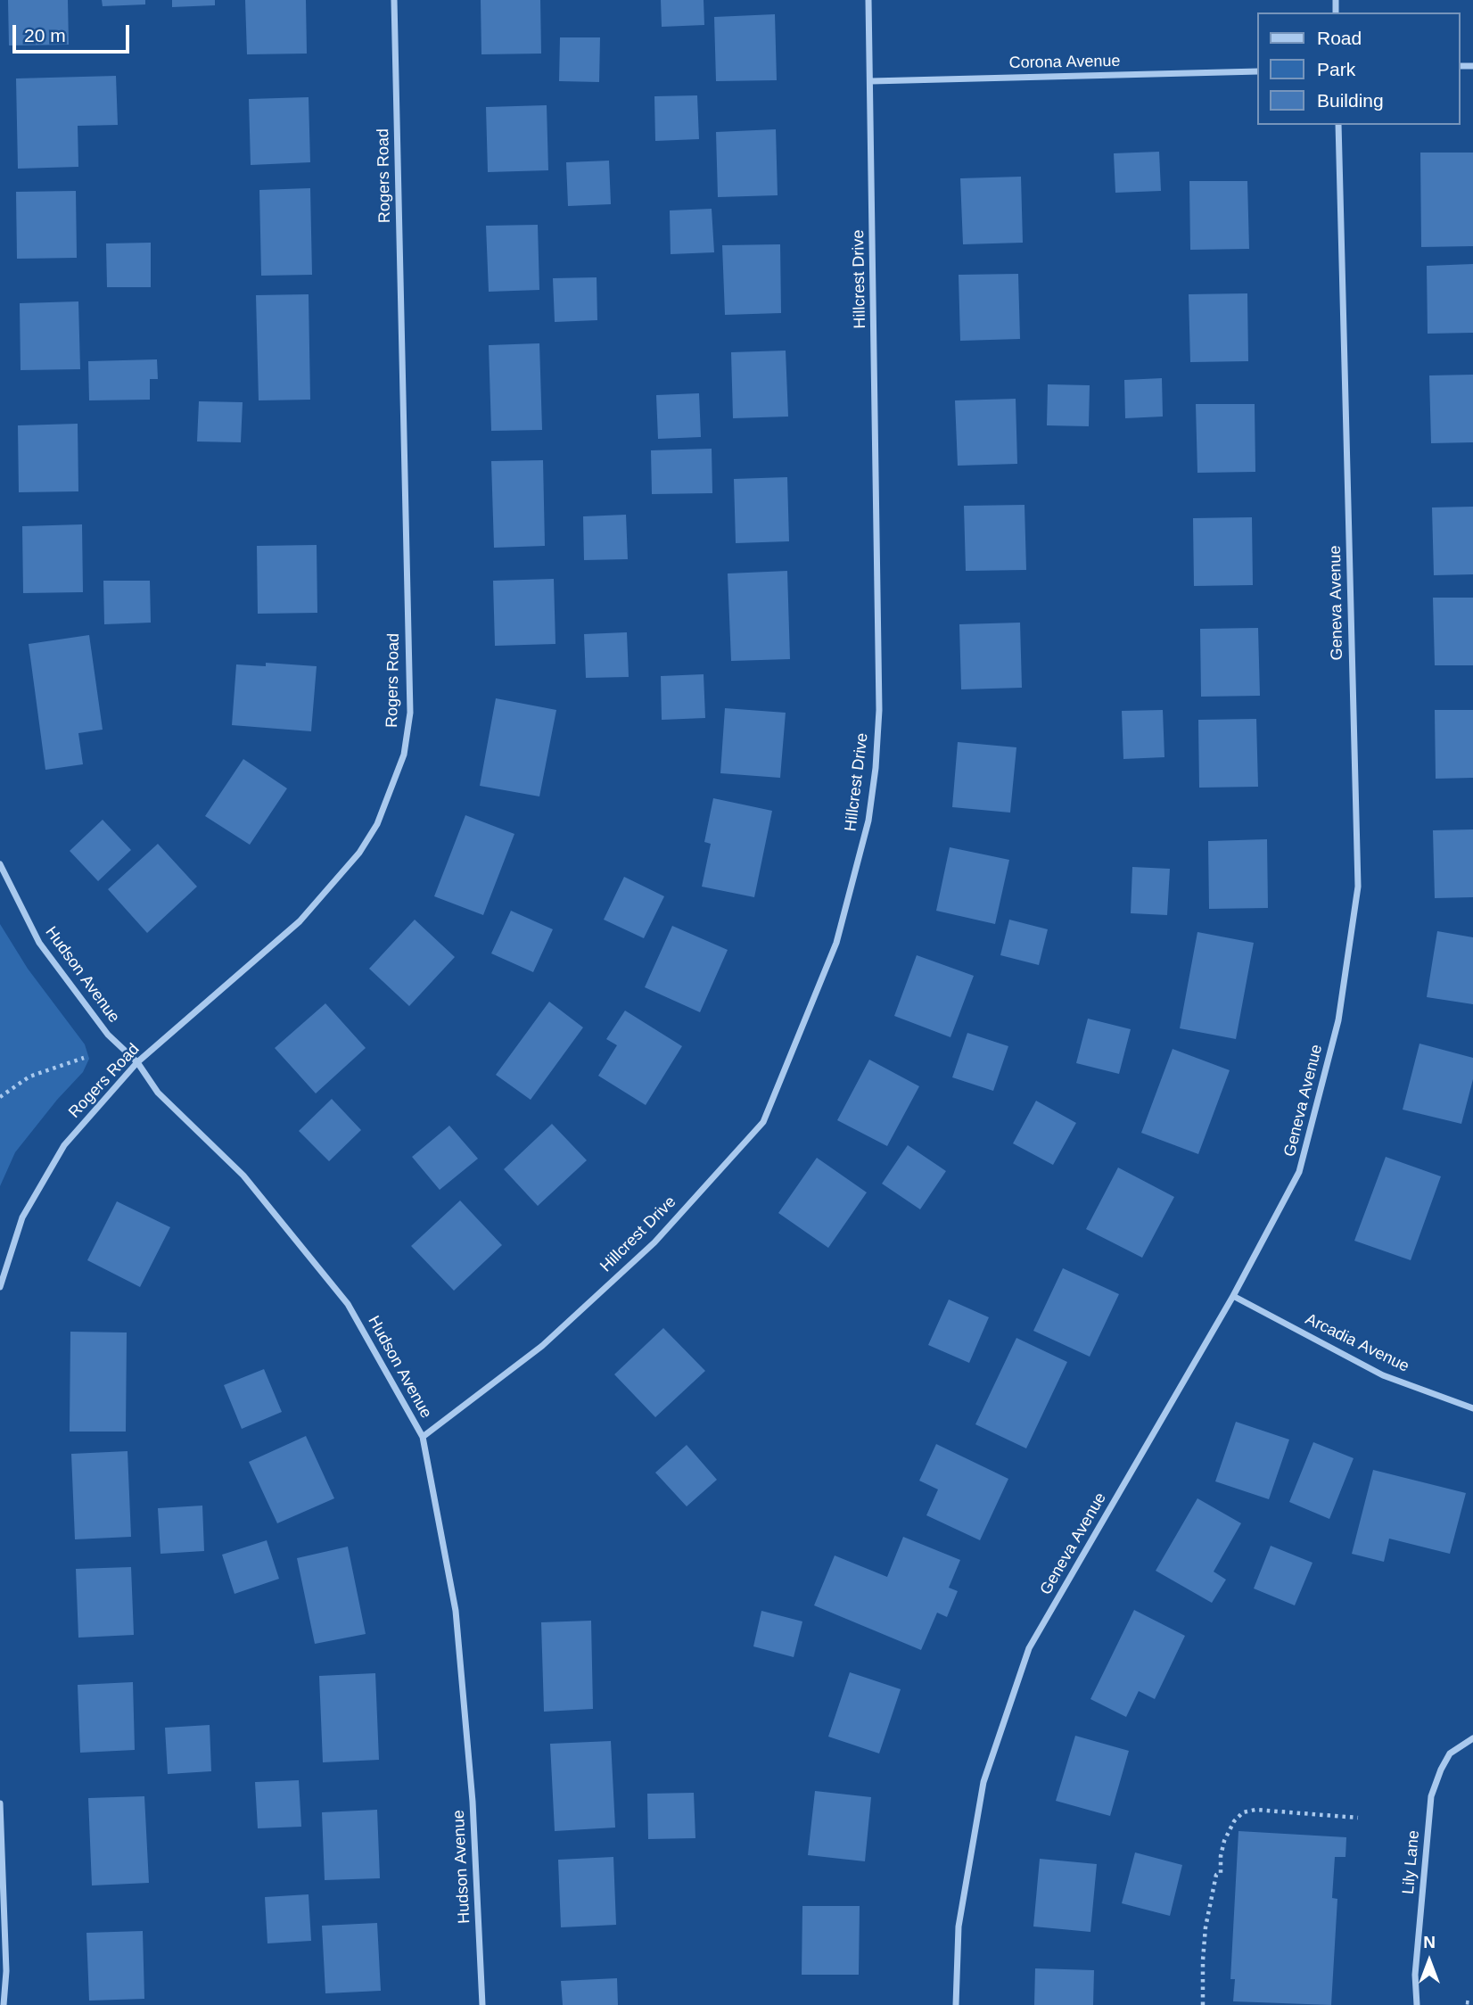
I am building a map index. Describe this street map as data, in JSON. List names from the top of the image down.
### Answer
{
  "streets": {
    "street": [
      "Corona Avenue",
      "Rogers Road",
      "Hillcrest Drive",
      "Geneva Avenue",
      "Hudson Avenue",
      "Arcadia Avenue",
      "Lily Lane"
    ]
  },
  "crossings": [
    ["Corona Avenue", "Hillcrest Drive"],
    ["Rogers Road", "Hudson Avenue"],
    ["Hillcrest Drive", "Hudson Avenue"],
    ["Geneva Avenue", "Arcadia Avenue"]
  ],
  "legend": ["Road", "Park", "Building"],
  "scale_bar": "20 m",
  "north": "top"
}
